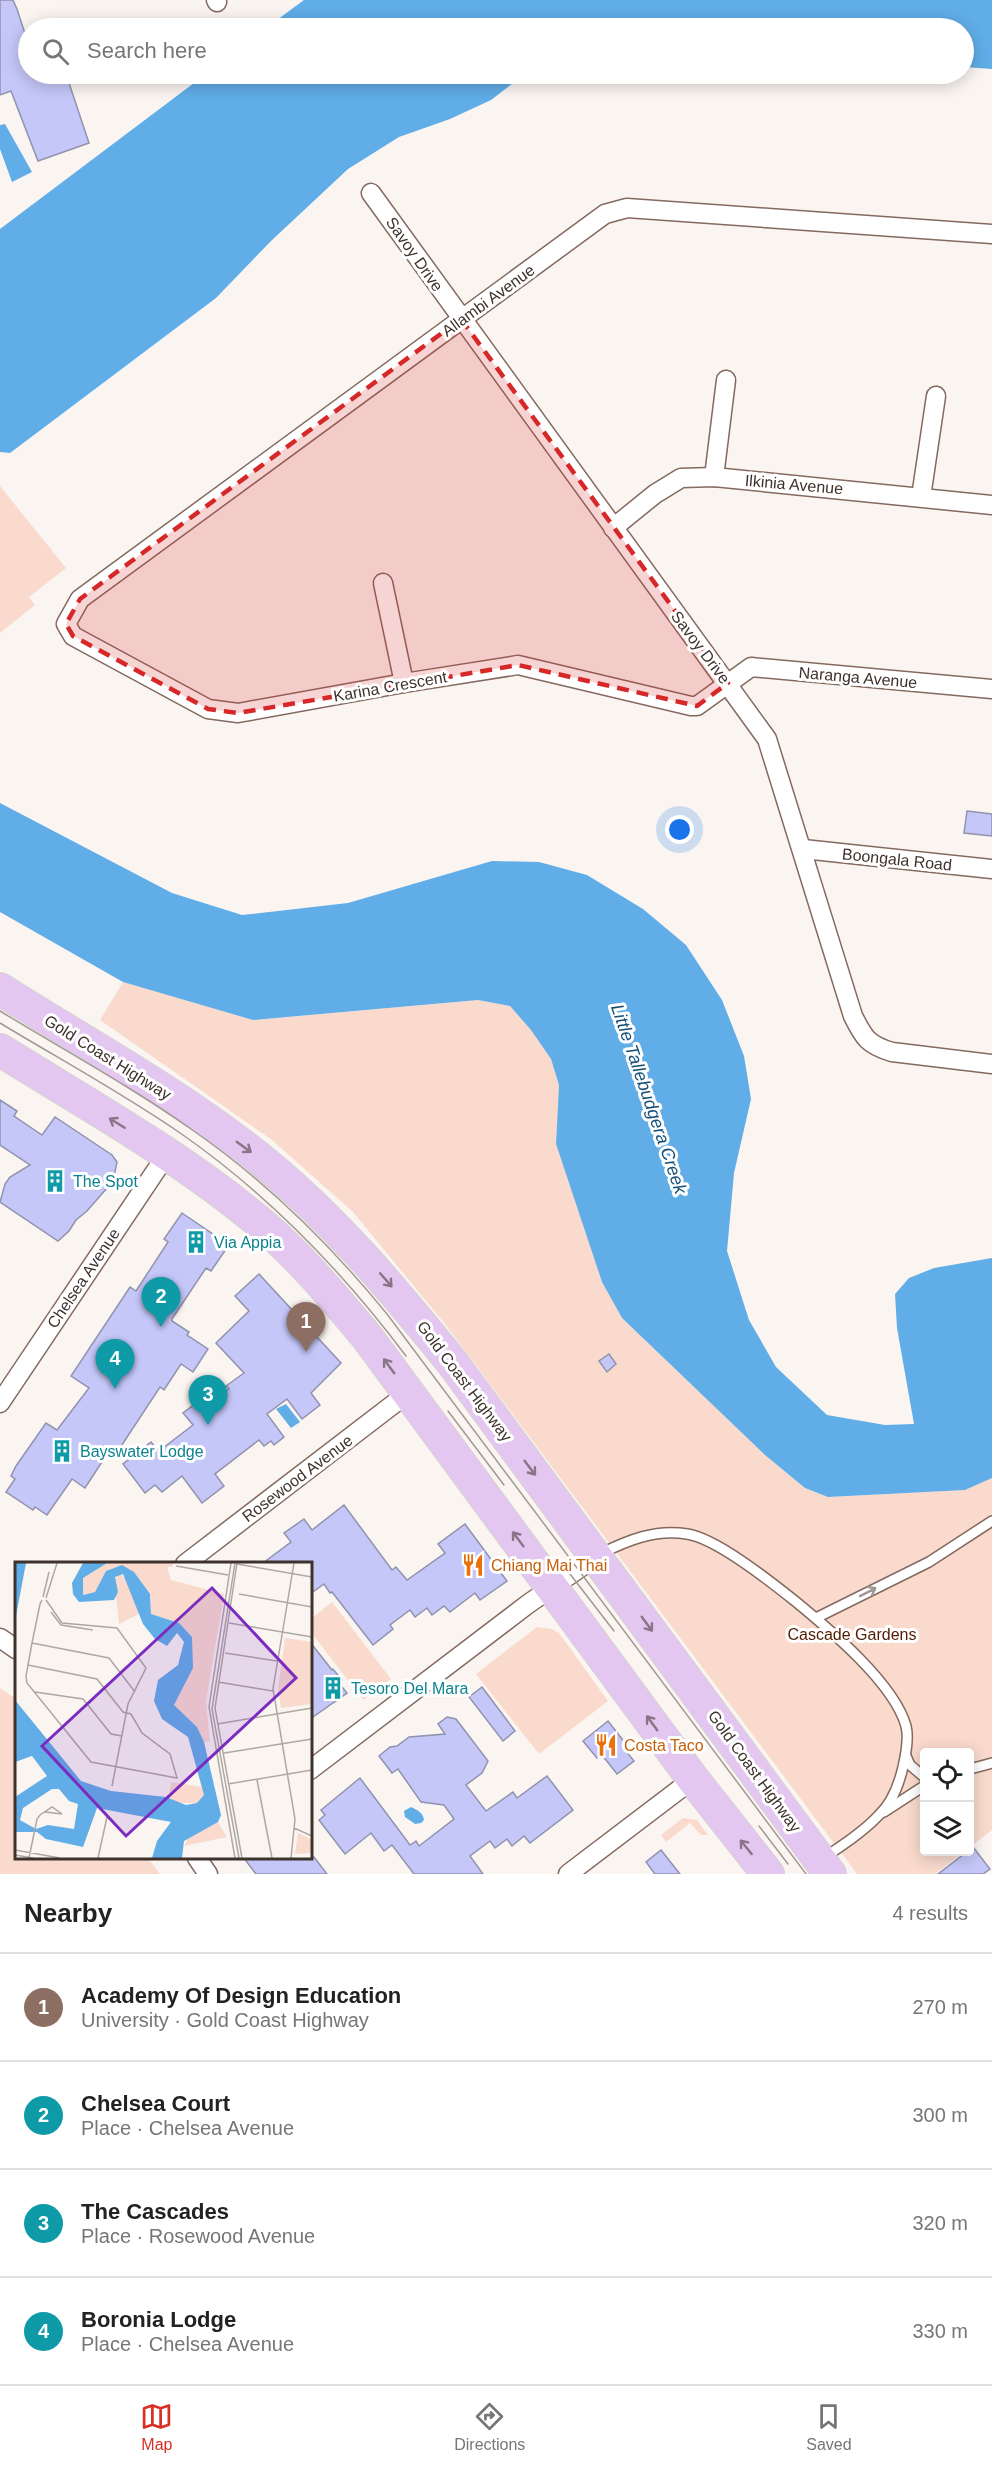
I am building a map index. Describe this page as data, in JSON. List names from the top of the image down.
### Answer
{
  "streets": {
    "highway": ["Gold Coast Highway"],
    "street": [
      "Savoy Drive",
      "Allambi Avenue",
      "Ilkinia Avenue",
      "Naranga Avenue",
      "Karina Crescent",
      "Boongala Road",
      "Chelsea Avenue",
      "Rosewood Avenue"
    ]
  },
  "crossings": [
    ["Savoy Drive", "Allambi Avenue"],
    ["Savoy Drive", "Ilkinia Avenue"],
    ["Savoy Drive", "Naranga Avenue"],
    ["Savoy Drive", "Karina Crescent"],
    ["Savoy Drive", "Boongala Road"],
    ["Allambi Avenue", "Karina Crescent"],
    ["Naranga Avenue", "Karina Crescent"]
  ],
  "water": ["Little Tallebudgera Creek"],
  "parks": ["Cascade Gardens"],
  "places": {
    "building": [
      "The Spot",
      "Via Appia",
      "Bayswater Lodge",
      "Tesoro Del Mara"
    ],
    "restaurant": ["Chiang Mai Thai", "Costa Taco"]
  },
  "page": {
    "search": "Search here",
    "pins": [
      "2",
      "1",
      "4",
      "3"
    ],
    "heading": ["Nearby", "4 results"],
    "list": [
      {
        "mark": "1",
        "name": "Academy Of Design Education",
        "note": "University · Gold Coast Highway",
        "value": "270 m"
      },
      {
        "mark": "2",
        "name": "Chelsea Court",
        "note": "Place · Chelsea Avenue",
        "value": "300 m"
      },
      {
        "mark": "3",
        "name": "The Cascades",
        "note": "Place · Rosewood Avenue",
        "value": "320 m"
      },
      {
        "mark": "4",
        "name": "Boronia Lodge",
        "note": "Place · Chelsea Avenue",
        "value": "330 m"
      }
    ],
    "nav": ["Map", "Directions", "Saved"]
  }
}
